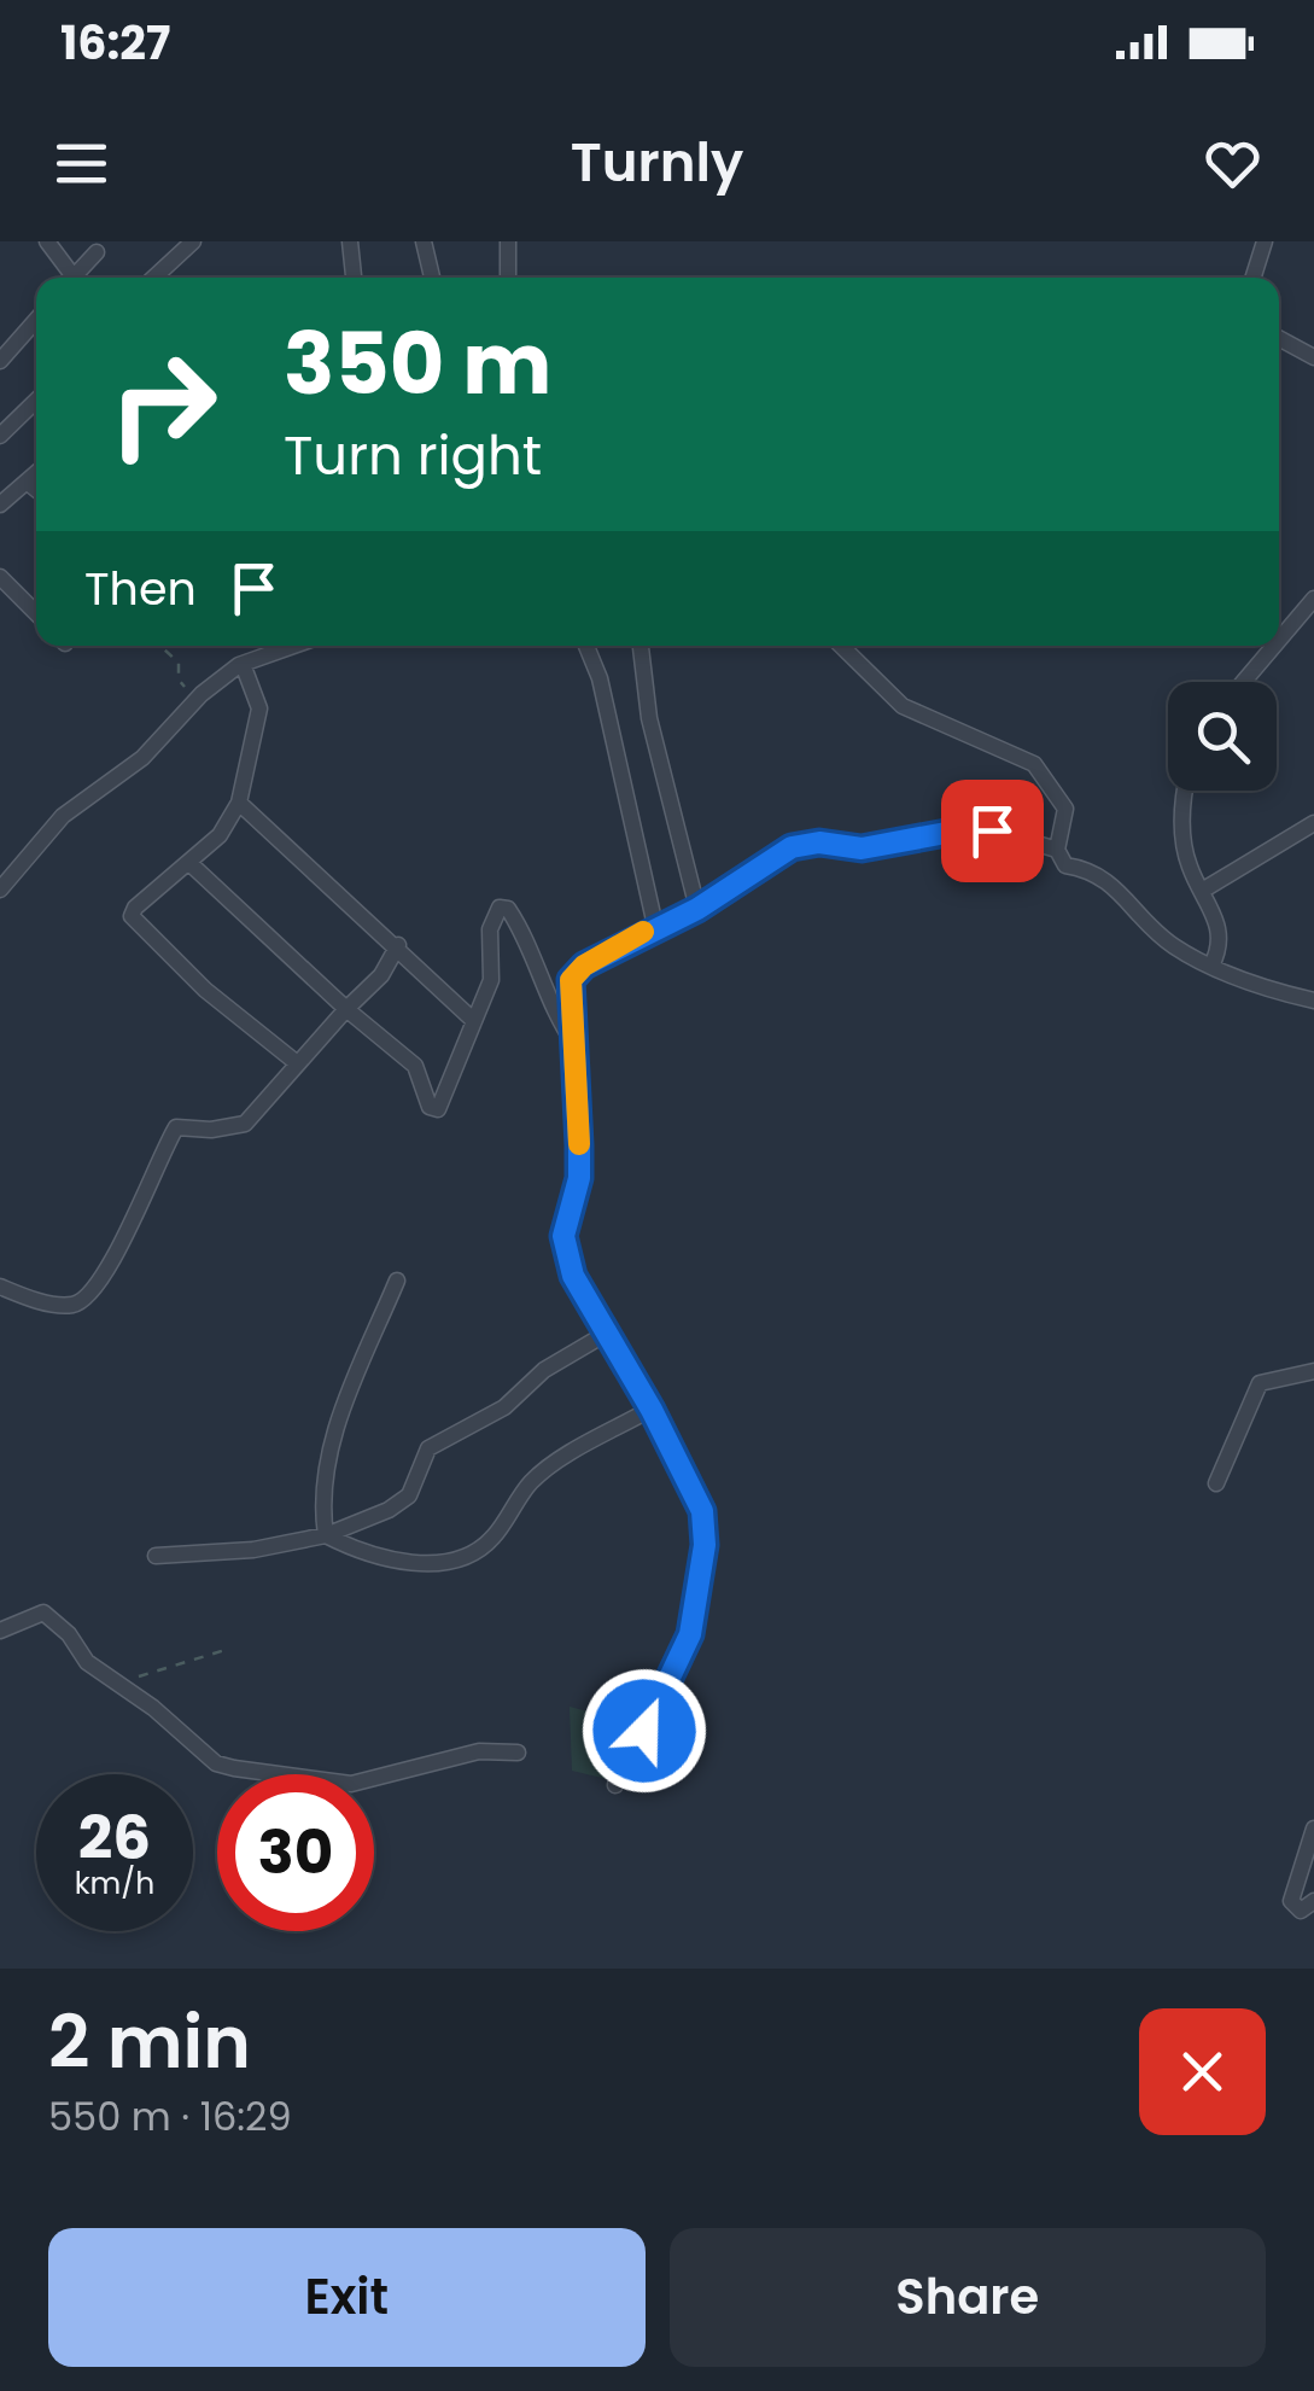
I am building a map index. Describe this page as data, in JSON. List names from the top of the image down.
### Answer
{
  "page": {
    "status": "16:27",
    "header": "Turnly",
    "turn": ["350 m", "Turn right"],
    "then": "Then",
    "speed": "26 km/h",
    "limit": "30",
    "heading": ["2 min", "550 m · 16:29"],
    "buttons": ["Exit", "Share"]
  }
}
